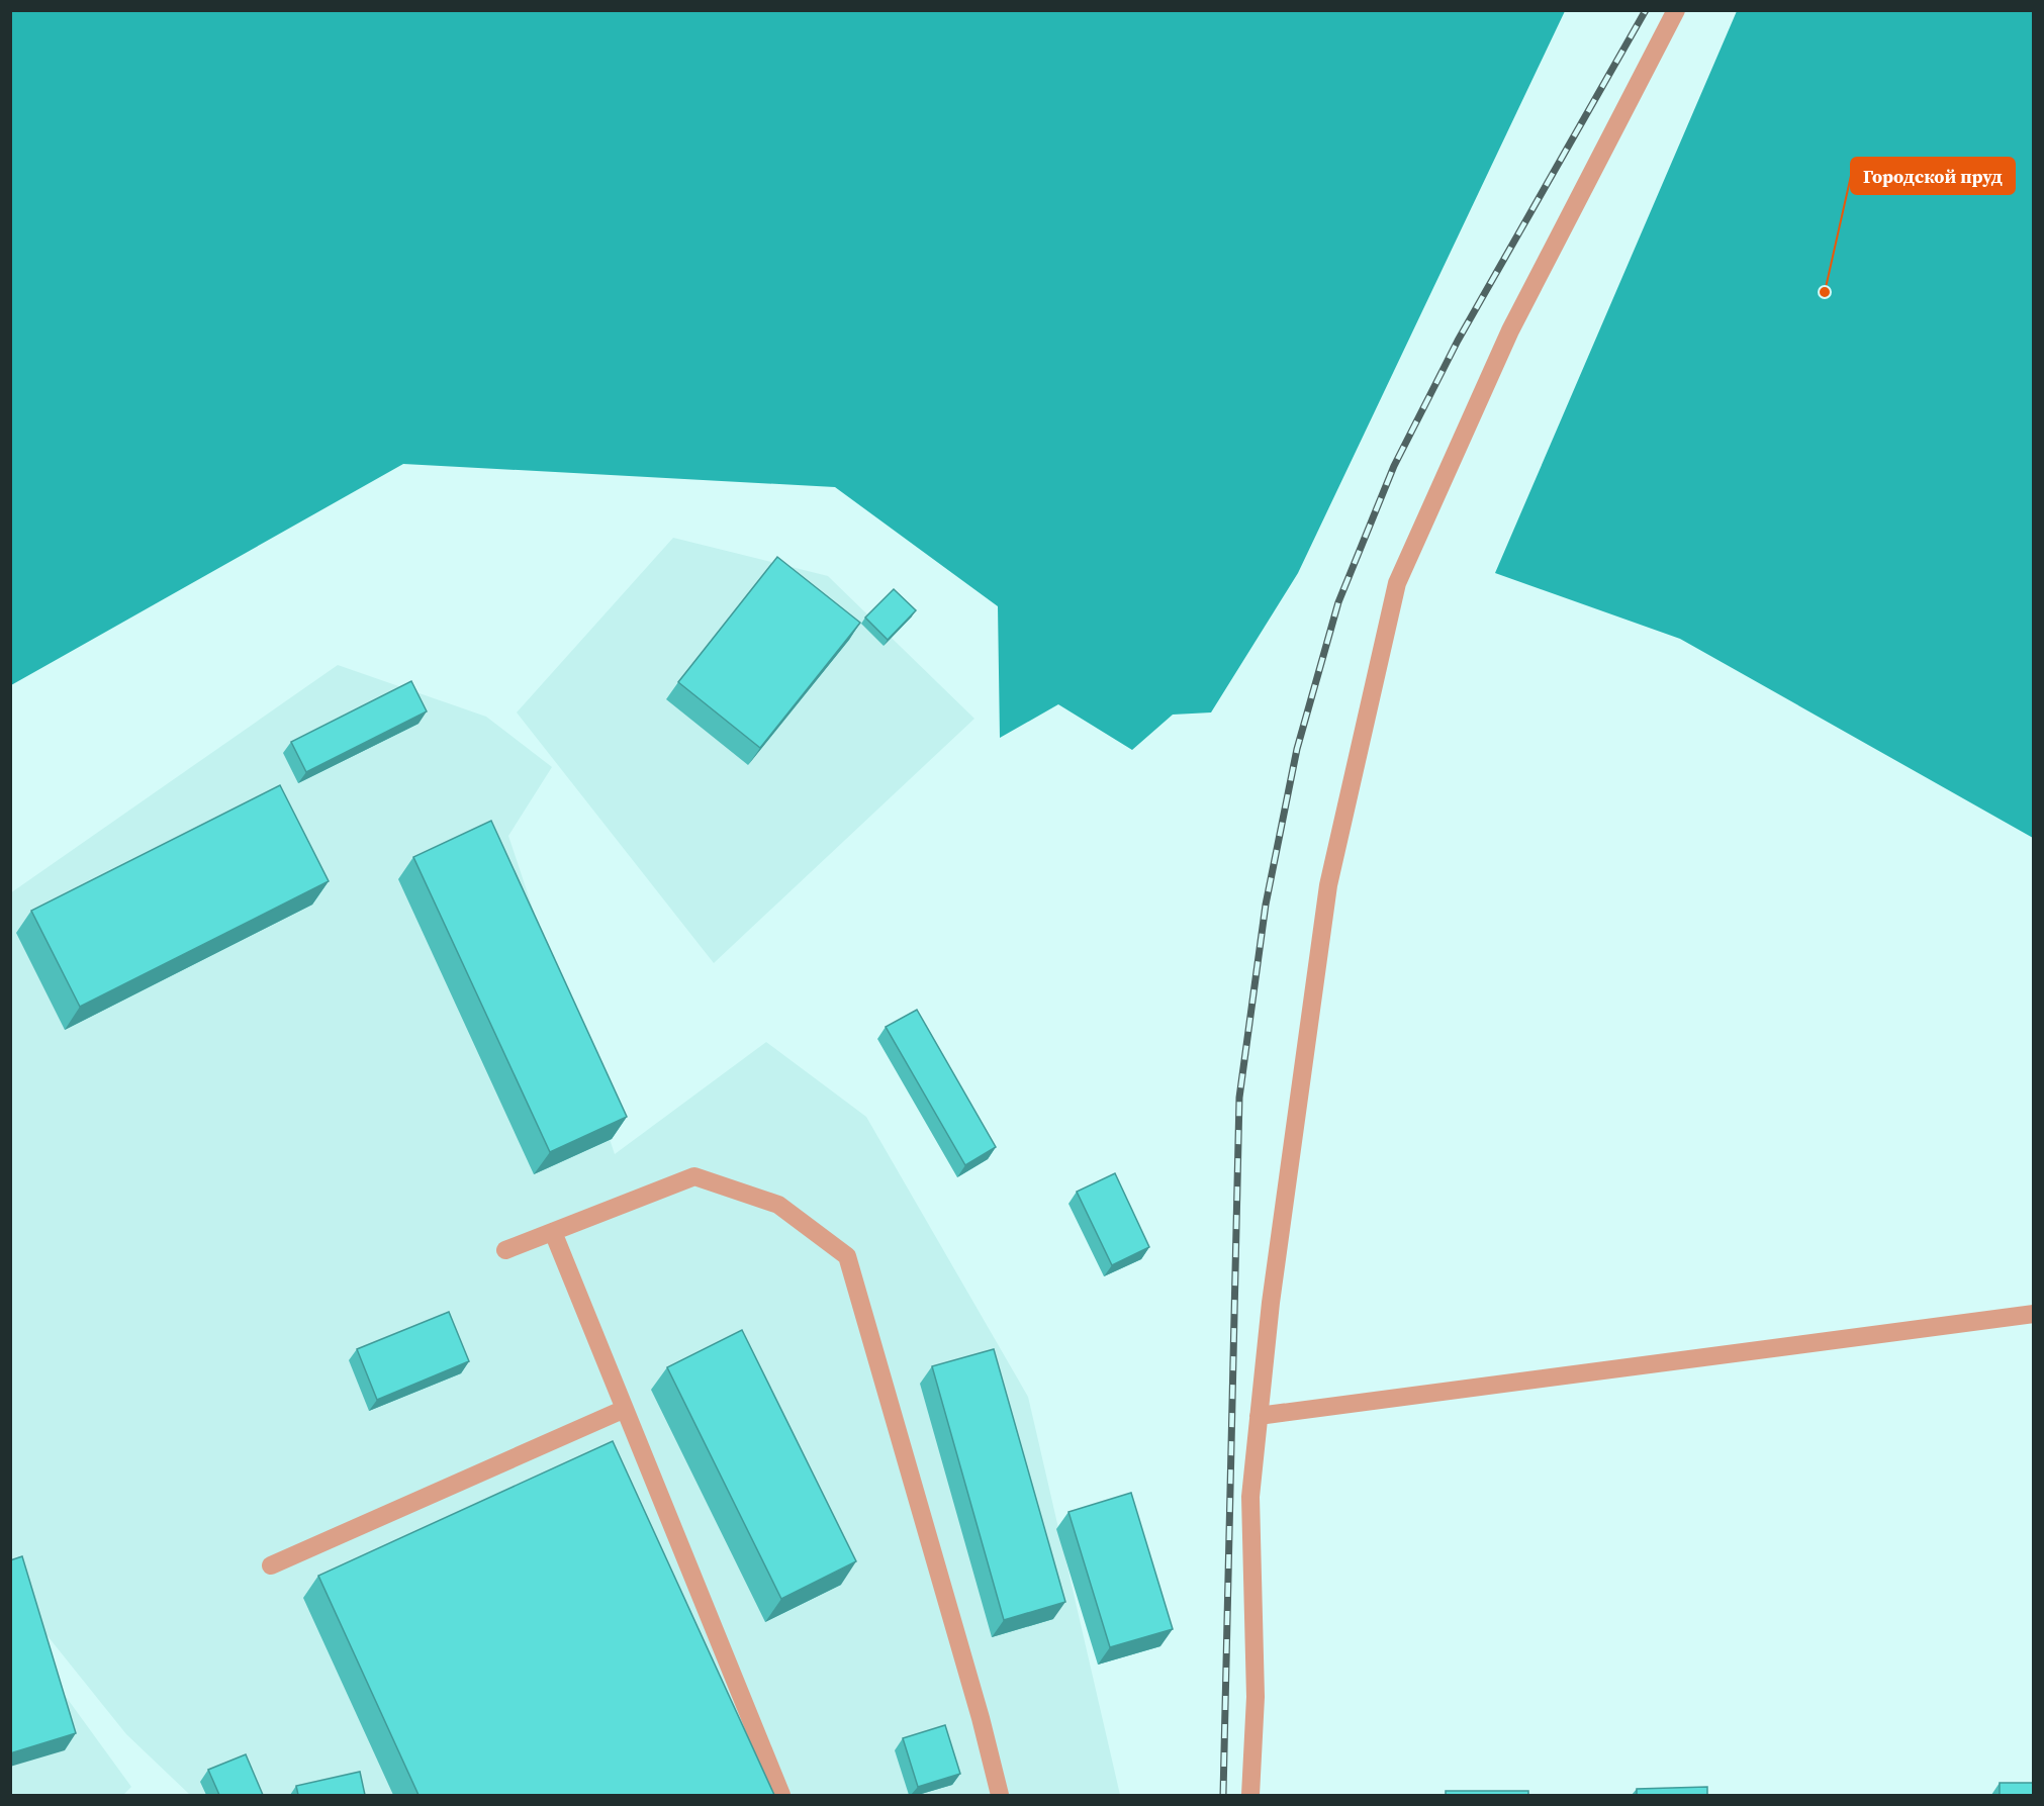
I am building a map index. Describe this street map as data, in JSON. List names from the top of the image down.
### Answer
{
  "places": ["Городской пруд"]
}
